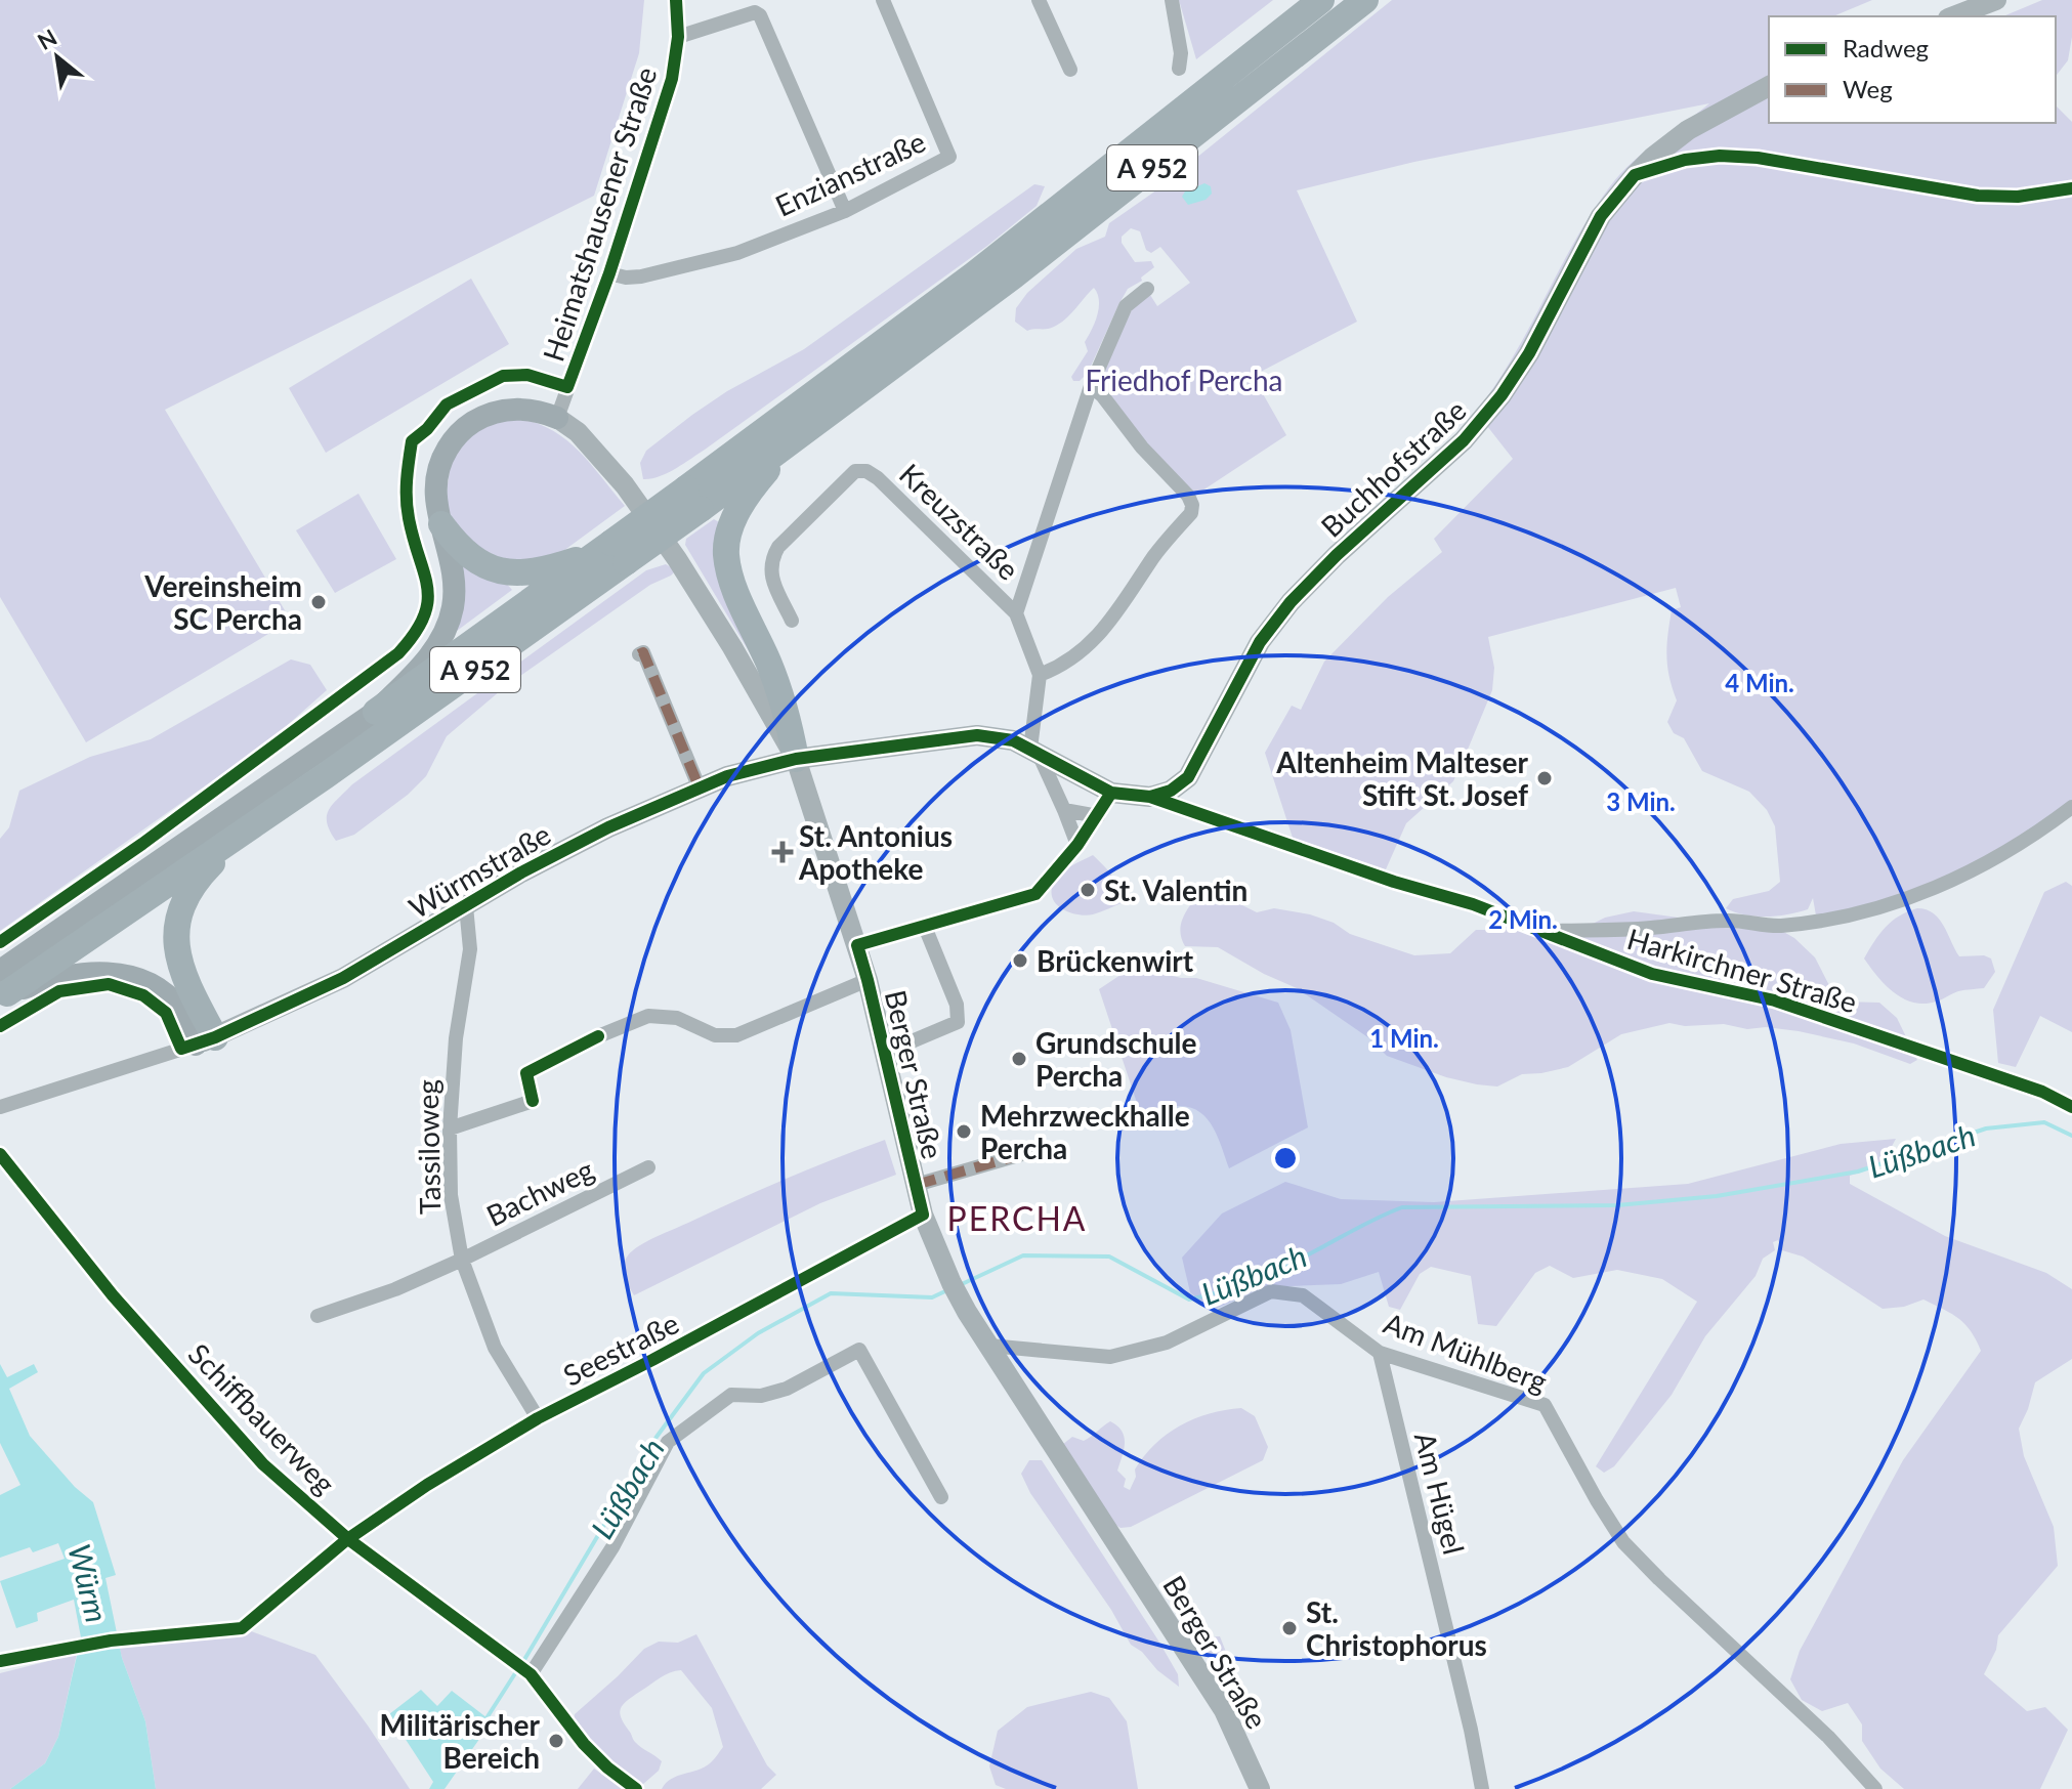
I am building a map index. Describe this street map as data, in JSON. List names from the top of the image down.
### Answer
{
  "streets": {
    "highway": ["A 952"],
    "main road": ["Buchhofstraße", "Würmstraße", "Berger Straße"],
    "street": [
      "Enzianstraße",
      "Heimatshausener Straße",
      "Kreuzstraße",
      "Harkirchner Straße",
      "Tassiloweg",
      "Bachweg",
      "Seestraße",
      "Am Mühlberg",
      "Schiffbauerweg",
      "Am Hügel"
    ]
  },
  "crossings": [
    ["Enzianstraße", "Heimatshausener Straße"],
    ["Heimatshausener Straße", "Berger Straße"],
    ["Buchhofstraße", "Harkirchner Straße"],
    ["Würmstraße", "Berger Straße"],
    ["Würmstraße", "Tassiloweg"],
    ["Berger Straße", "Seestraße"],
    ["Berger Straße", "Am Mühlberg"],
    ["Tassiloweg", "Bachweg"],
    ["Tassiloweg", "Seestraße"],
    ["Seestraße", "Schiffbauerweg"],
    ["Am Mühlberg", "Am Hügel"]
  ],
  "districts": ["PERCHA"],
  "water": ["Lüßbach", "Würm"],
  "parks": ["Friedhof Percha"],
  "places": {
    "other": [
      "Vereinsheim SC Percha",
      "Altenheim Malteser Stift St. Josef",
      "St. Valentin",
      "Brückenwirt",
      "Grundschule Percha",
      "Mehrzweckhalle Percha",
      "St. Christophorus",
      "Militärischer Bereich"
    ],
    "health": ["St. Antonius Apotheke"]
  },
  "legend": ["Radweg", "Weg"],
  "north": "top left",
  "rings": [
    "4 Min.",
    "3 Min.",
    "2 Min.",
    "1 Min."
  ]
}
